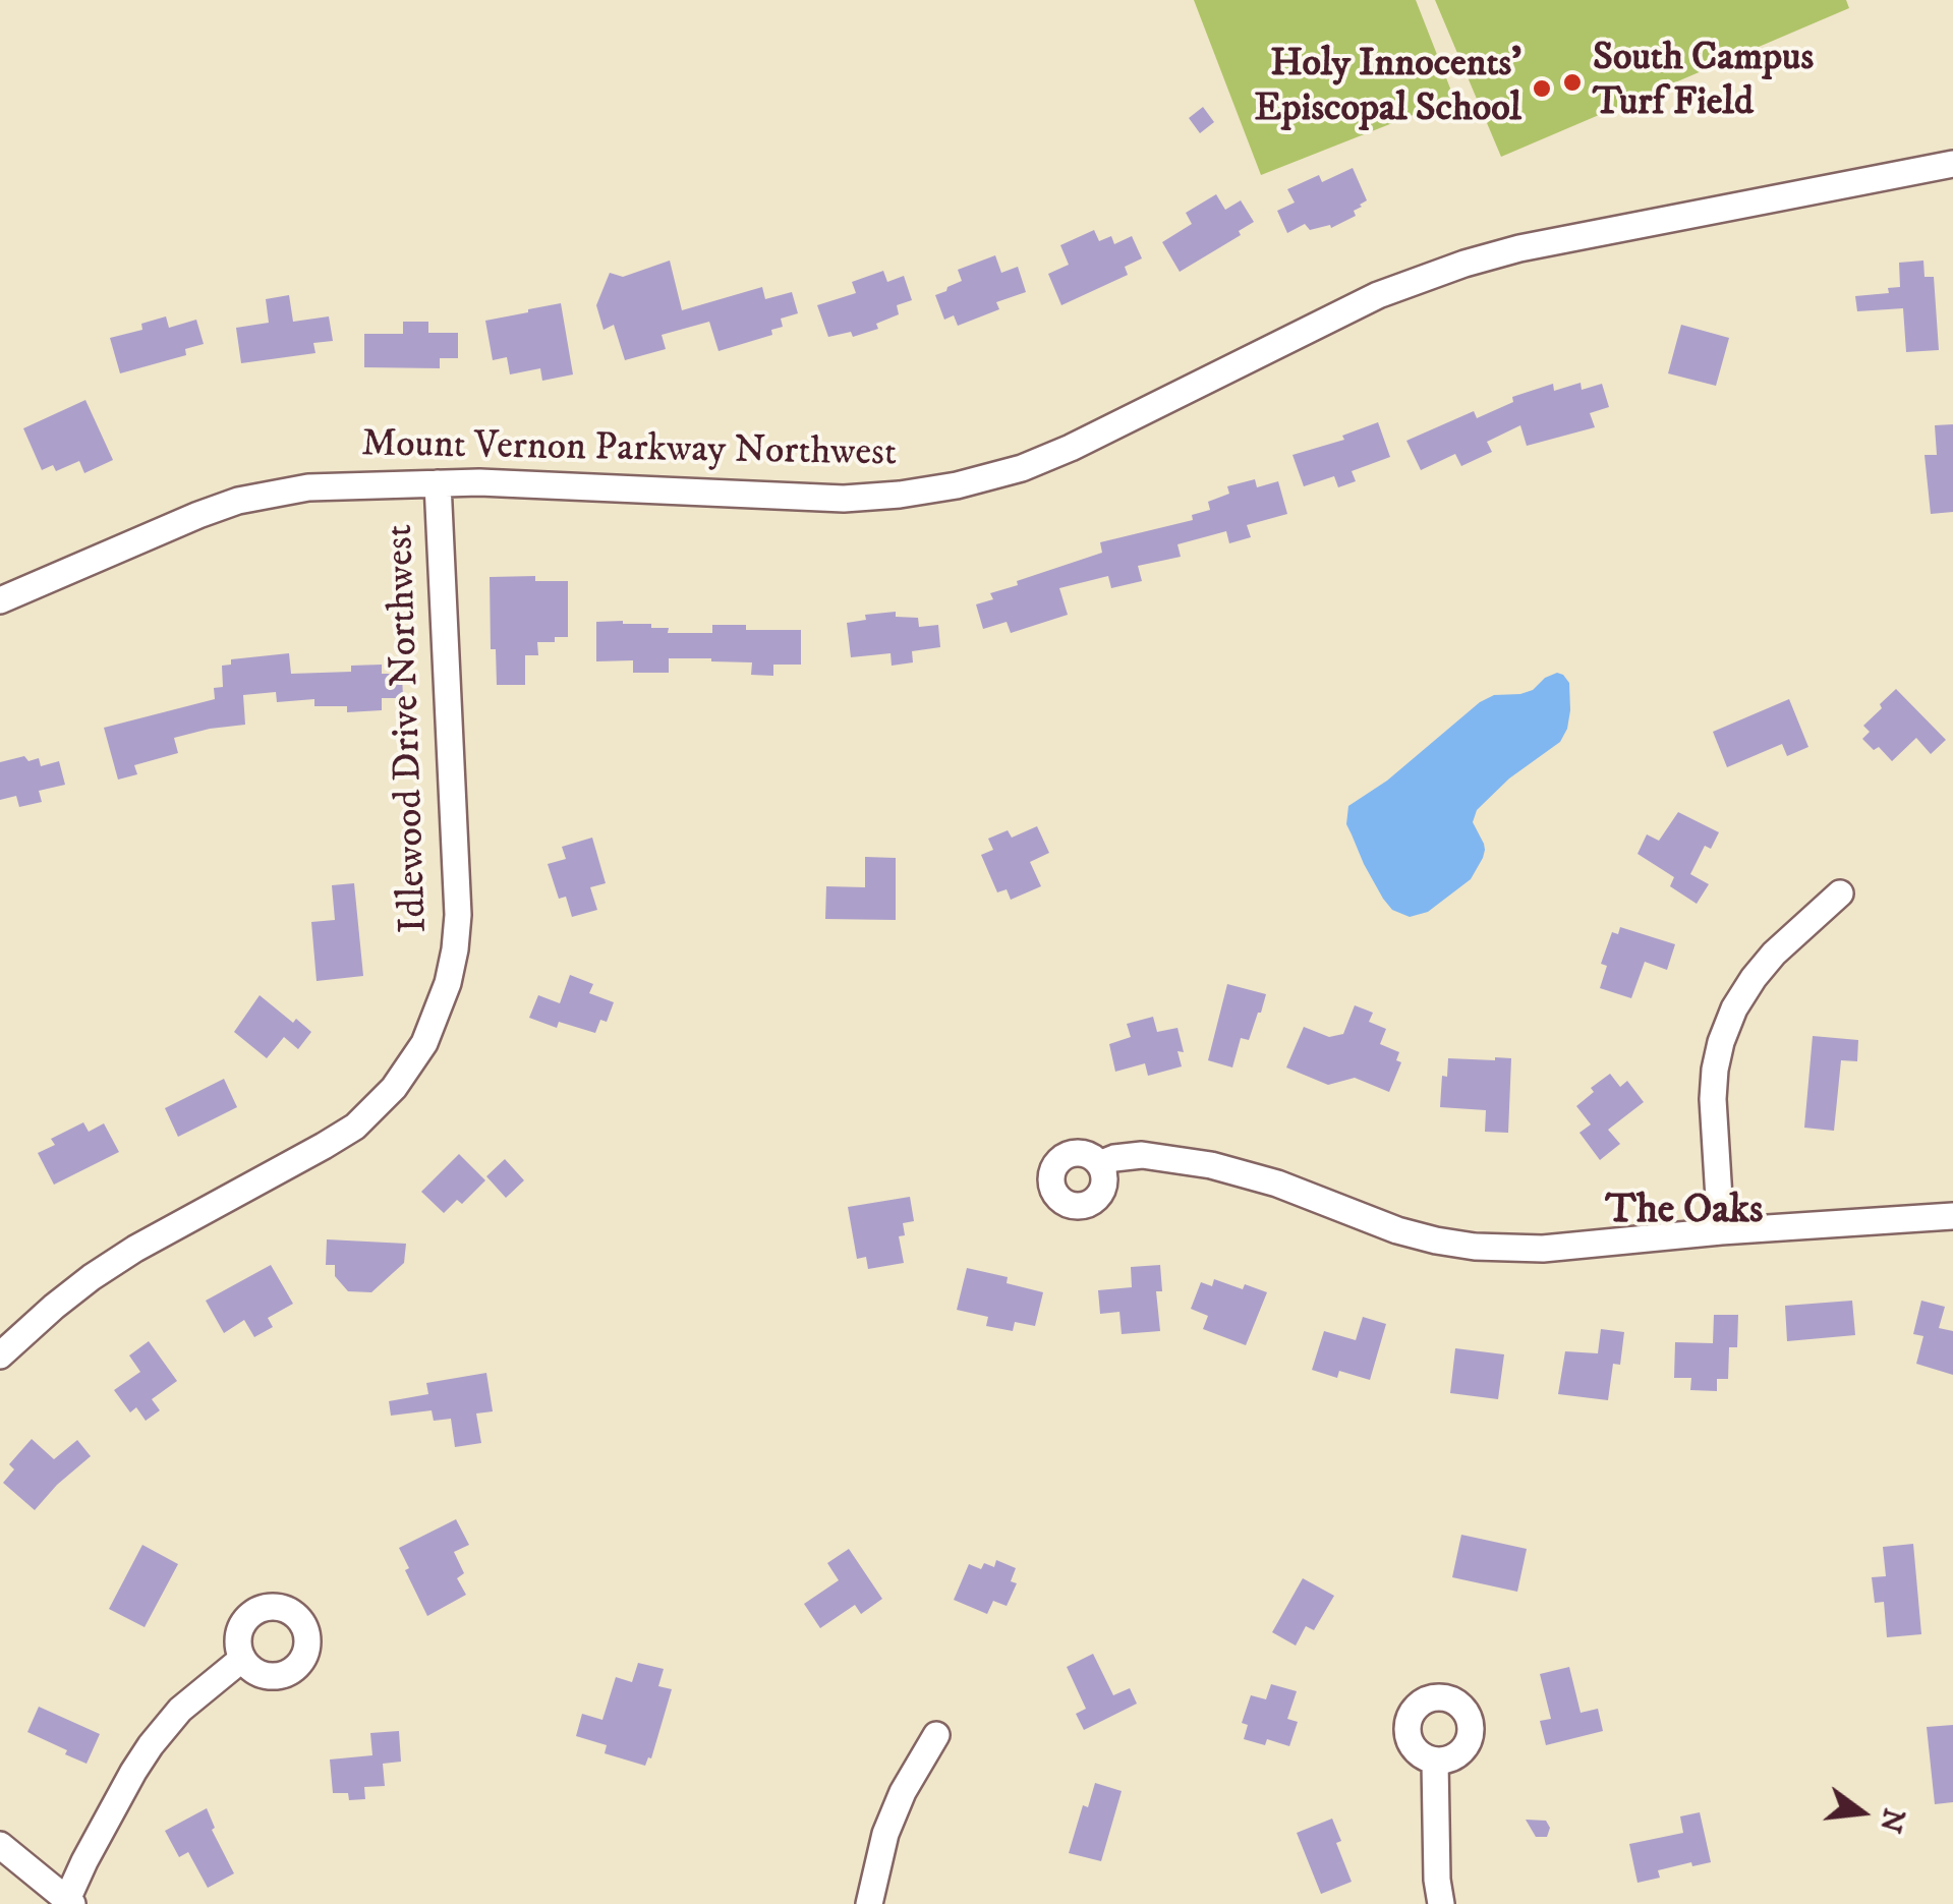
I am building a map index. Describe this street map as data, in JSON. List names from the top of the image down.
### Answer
{
  "streets": {
    "street": ["Mount Vernon Parkway Northwest", "Idlewood Drive Northwest"]
  },
  "crossings": [
    ["Mount Vernon Parkway Northwest", "Idlewood Drive Northwest"]
  ],
  "districts": ["The Oaks"],
  "places": ["South Campus Turf Field", "Holy Innocents' Episcopal School"],
  "north": "right"
}
